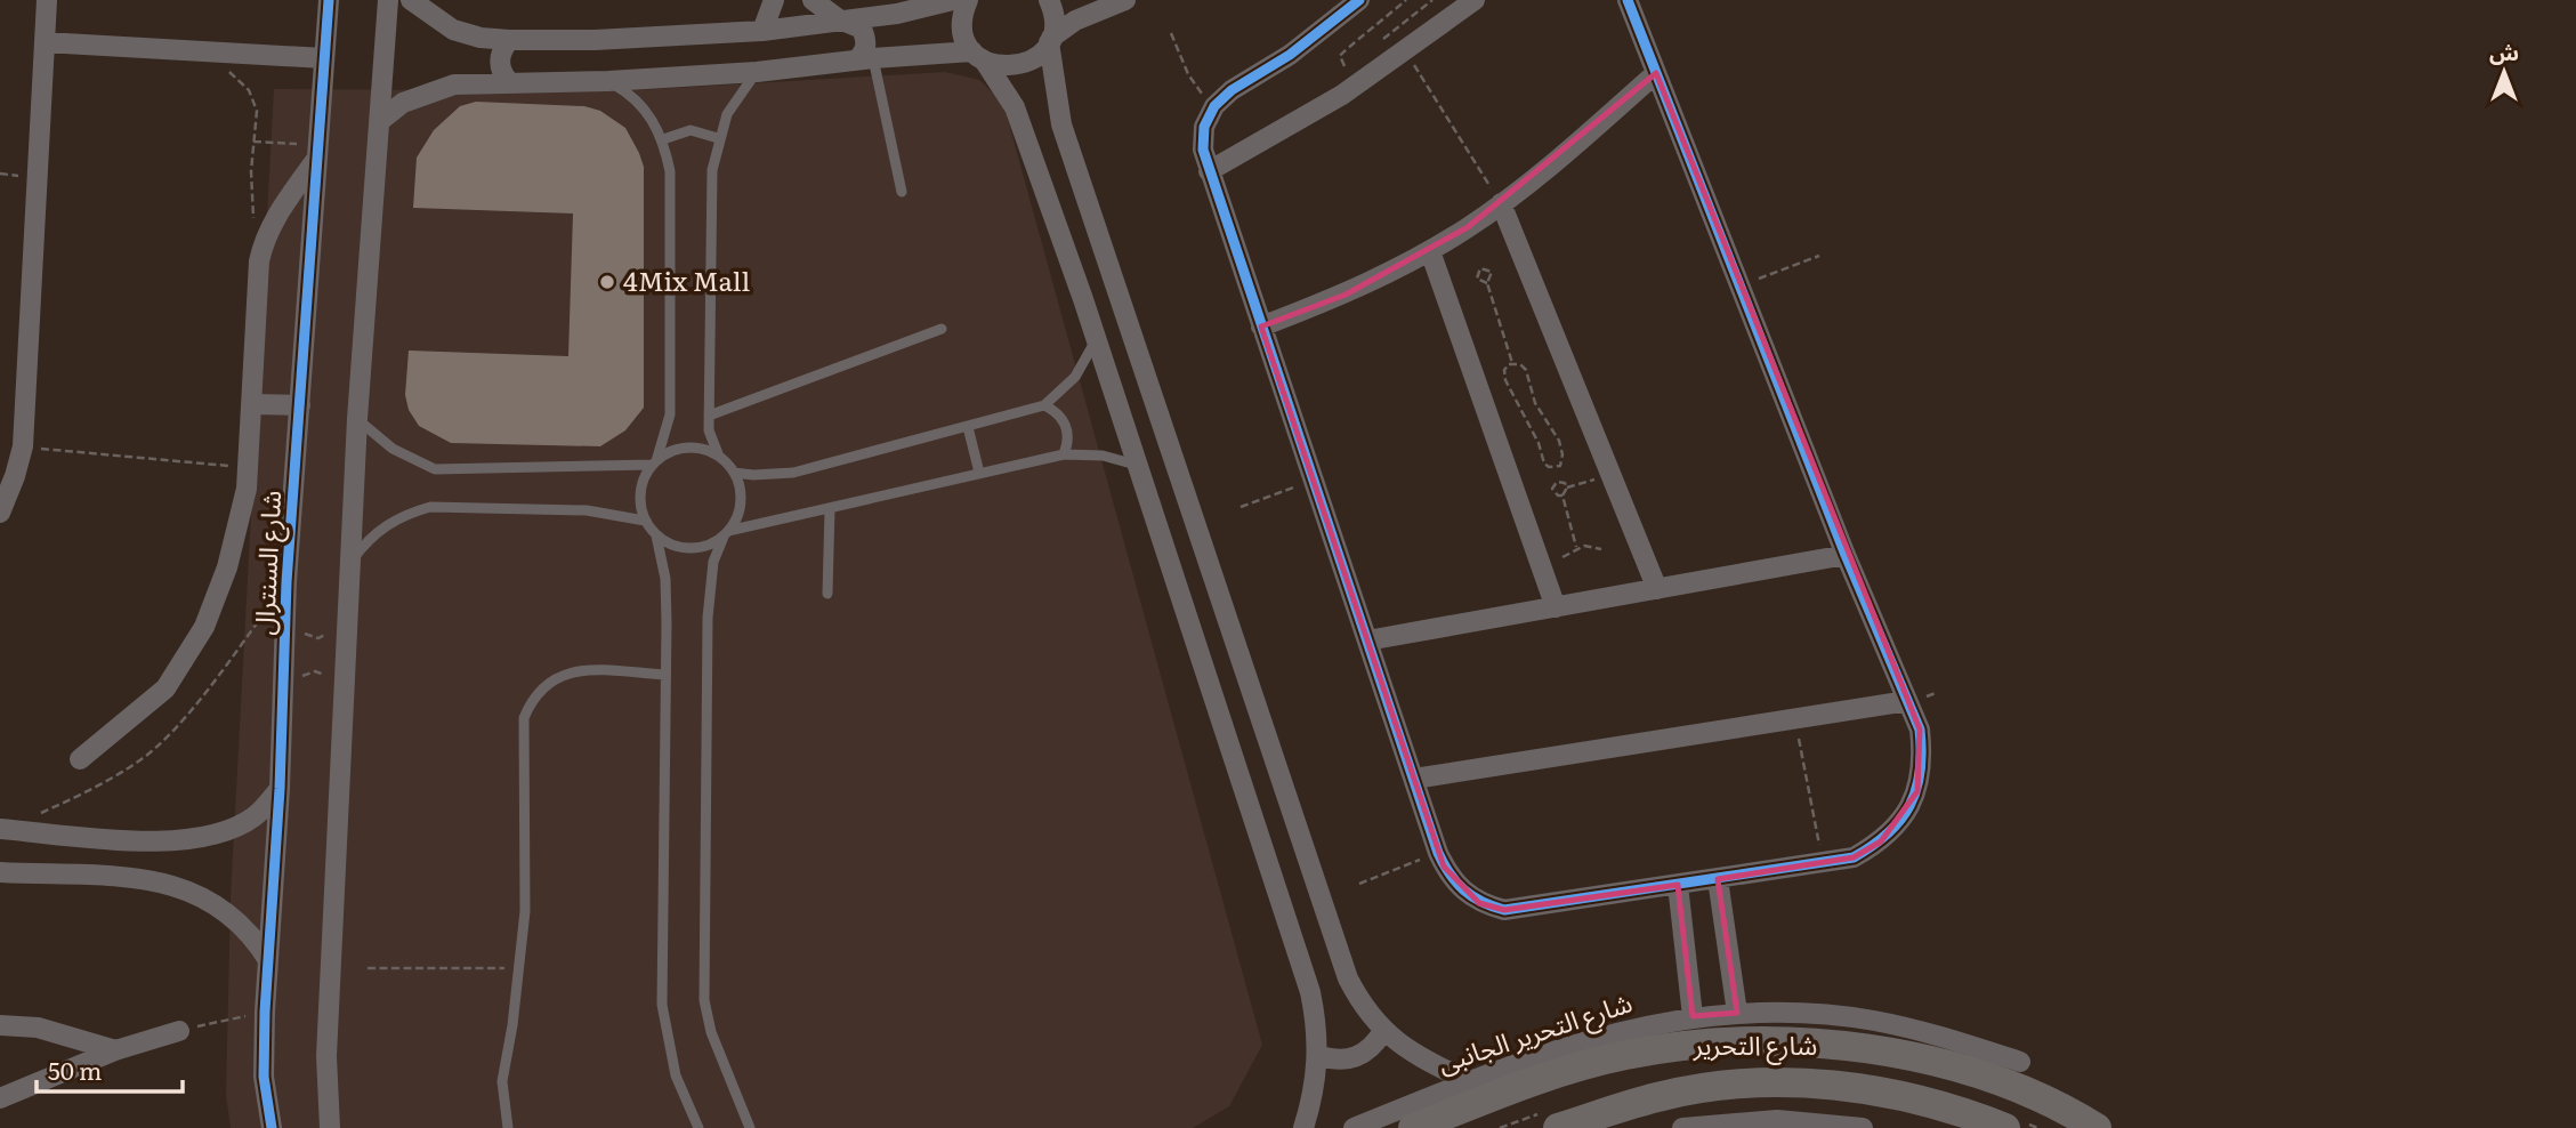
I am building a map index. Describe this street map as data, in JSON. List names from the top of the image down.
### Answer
{
  "streets": {
    "street": ["شارع السنترال", "شارع التحرير الجانبى", "شارع التحرير"]
  },
  "crossings": [
    ["شارع التحرير الجانبى", "شارع التحرير"]
  ],
  "places": ["4Mix Mall"],
  "scale_bar": "50 m",
  "north": "top"
}
